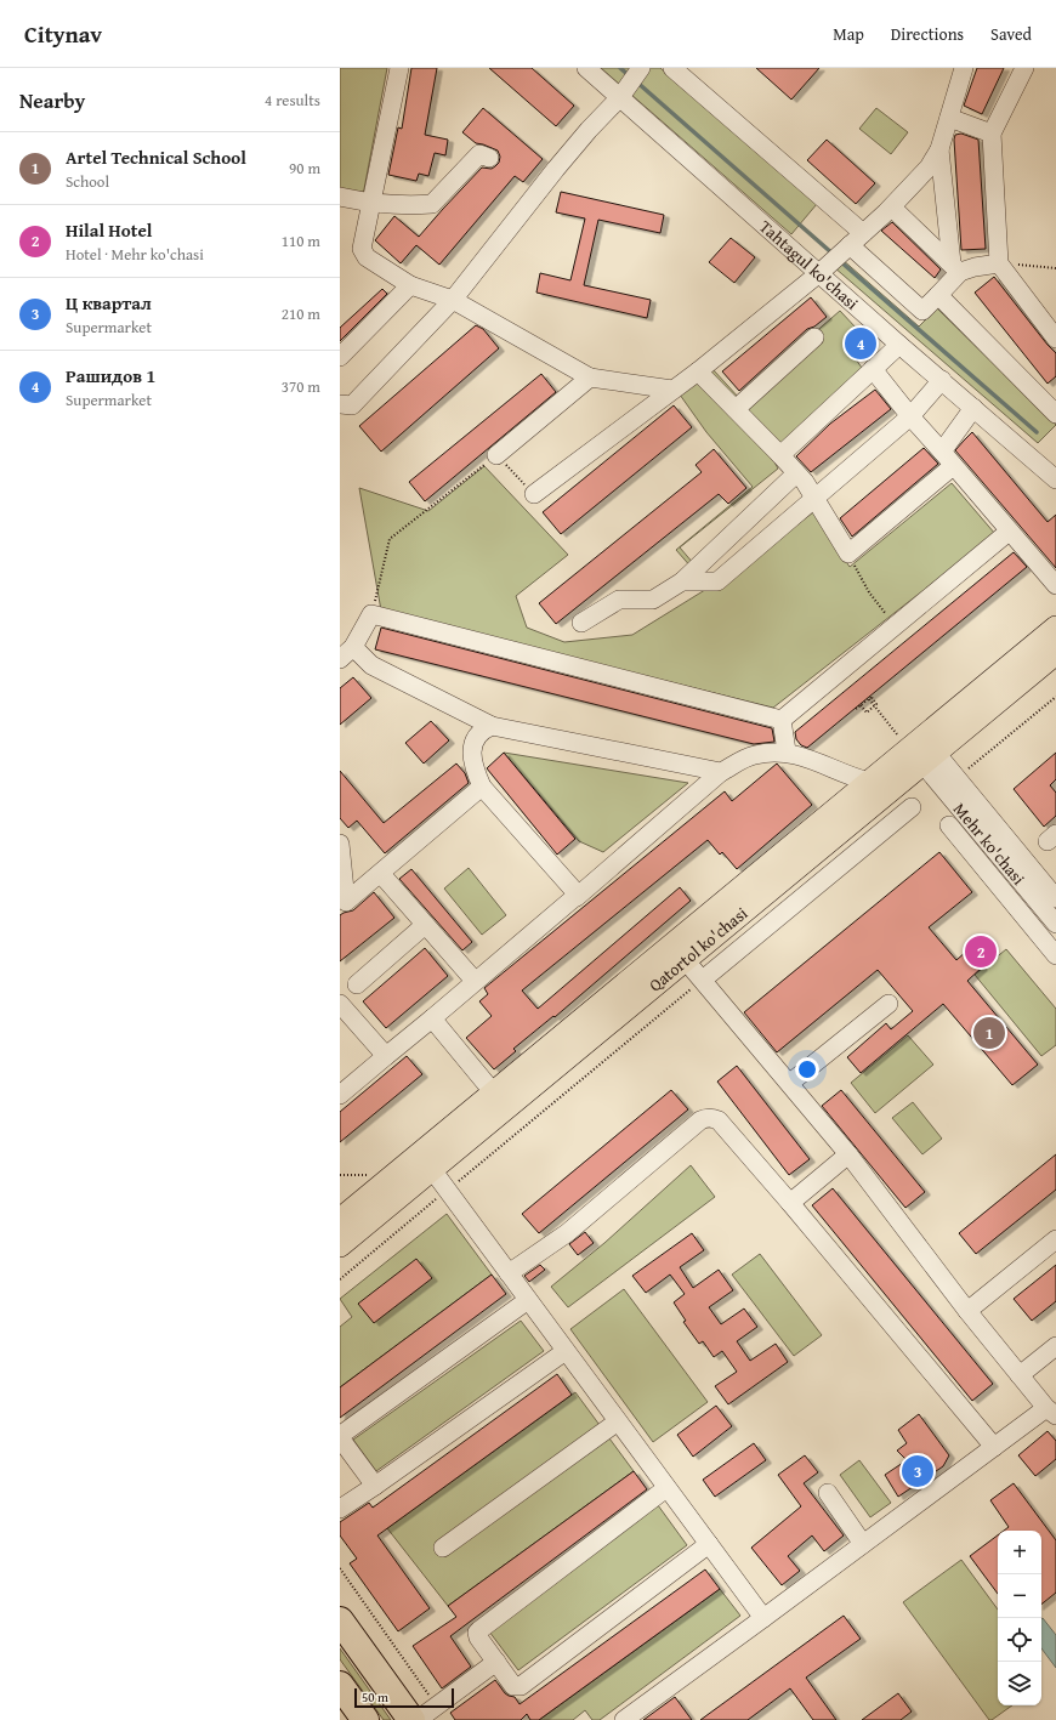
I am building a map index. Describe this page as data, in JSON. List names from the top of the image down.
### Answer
{
  "streets": {
    "main road": ["Qatortol ko'chasi"],
    "street": ["Tahtagul ko'chasi", "Mehr ko'chasi"]
  },
  "crossings": [
    ["Mehr ko'chasi", "Qatortol ko'chasi"]
  ],
  "scale_bar": "50 m",
  "page": {
    "header": "Citynav",
    "nav": ["Map", "Directions", "Saved"],
    "heading": ["Nearby", "4 results"],
    "list": [
      {
        "mark": "1",
        "name": "Artel Technical School",
        "note": "School",
        "value": "90 m"
      },
      {
        "mark": "2",
        "name": "Hilal Hotel",
        "note": "Hotel · Mehr ko'chasi",
        "value": "110 m"
      },
      {
        "mark": "3",
        "name": "Ц квартал",
        "note": "Supermarket",
        "value": "210 m"
      },
      {
        "mark": "4",
        "name": "Рашидов 1",
        "note": "Supermarket",
        "value": "370 m"
      }
    ],
    "pins": [
      "4",
      "2",
      "1",
      "3"
    ],
    "map_buttons": ["+", "−"],
    "scale": "50 m"
  }
}
